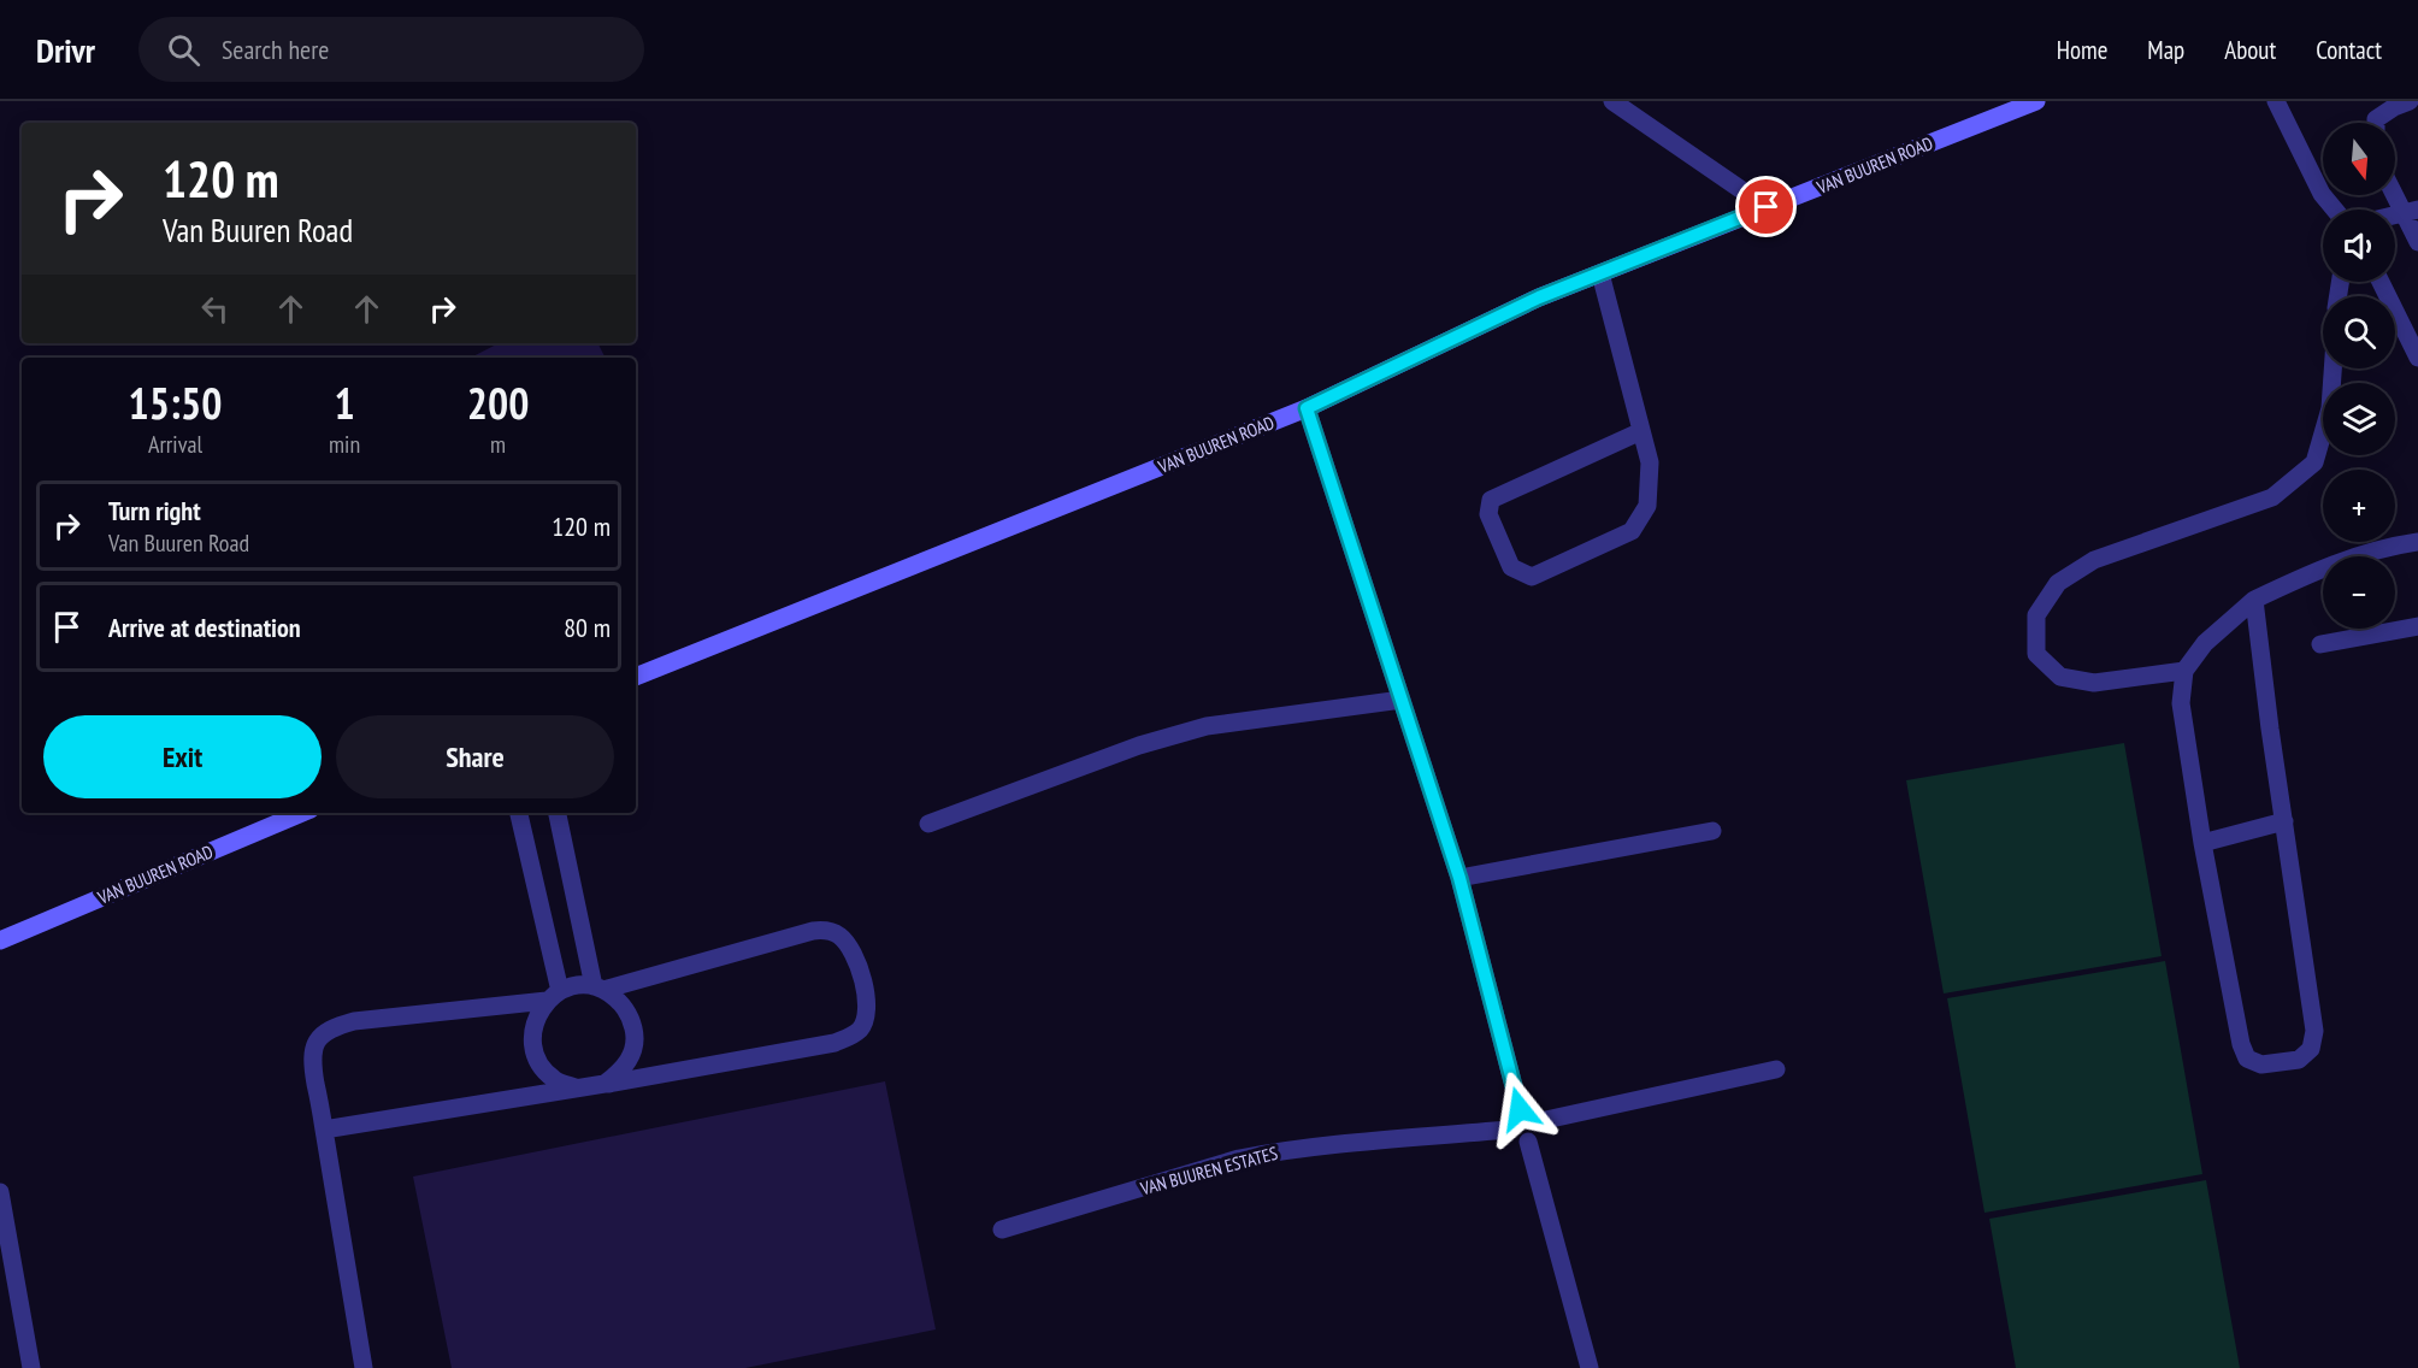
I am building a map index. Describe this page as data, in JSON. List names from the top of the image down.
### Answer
{
  "streets": {
    "main road": ["VAN BUUREN ROAD"],
    "street": ["VAN BUUREN ESTATES"]
  },
  "north": "bottom",
  "page": {
    "header": "Drivr",
    "search": "Search here",
    "nav": [
      "Home",
      "Map",
      "About",
      "Contact"
    ],
    "map_buttons": ["+", "−"],
    "turn": ["120 m", "Van Buuren Road"],
    "eta": [
      "15:50",
      "Arrival",
      "1",
      "min",
      "200",
      "m"
    ],
    "list": [
      {
        "name": "Turn right",
        "note": "Van Buuren Road",
        "value": "120 m"
      },
      {
        "name": "Arrive at destination",
        "value": "80 m"
      }
    ],
    "buttons": ["Exit", "Share"]
  }
}
